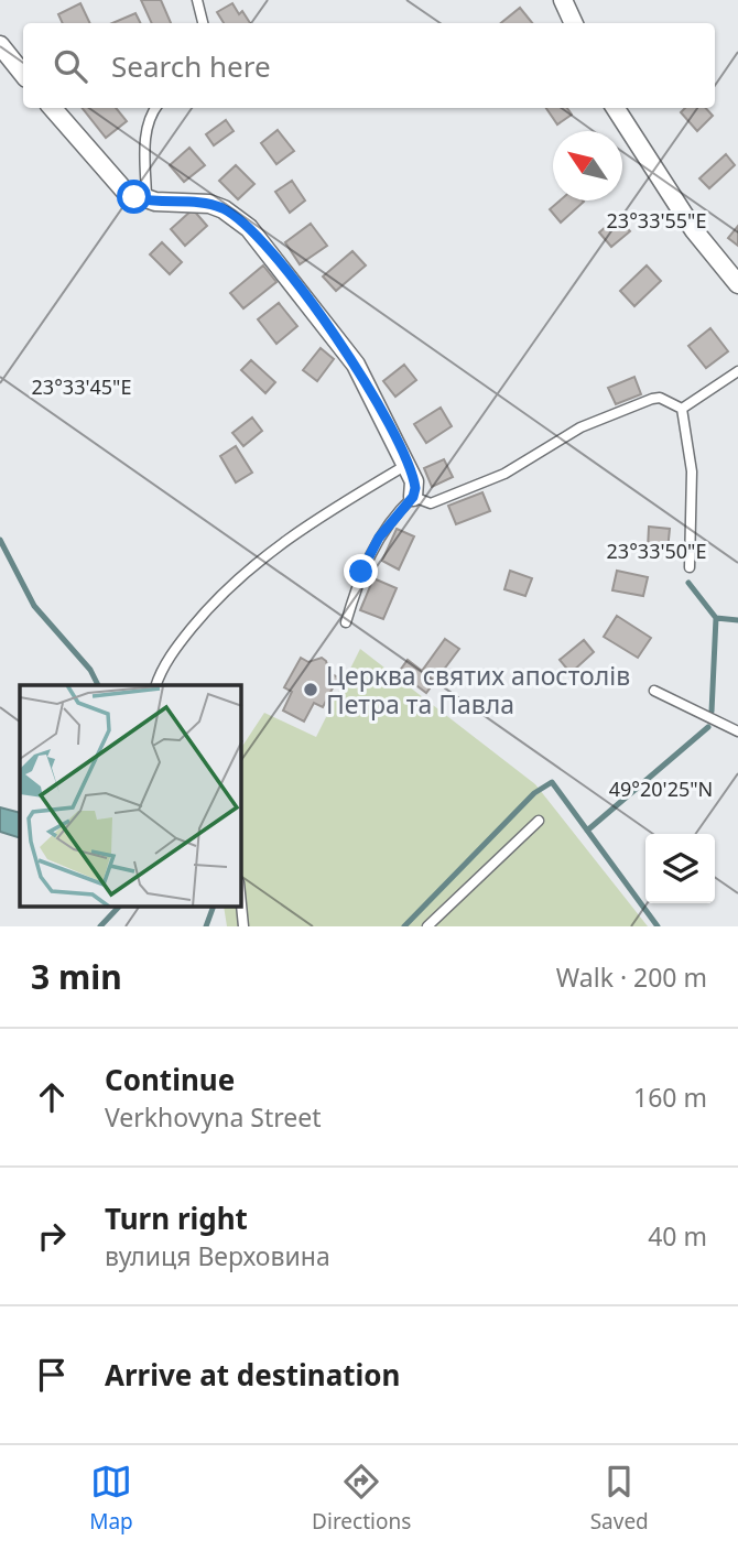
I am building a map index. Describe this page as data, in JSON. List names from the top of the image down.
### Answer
{
  "places": ["Церква святих апостолів Петра та Павла"],
  "north": "top left",
  "page": {
    "search": "Search here",
    "heading": ["3 min", "Walk · 200 m"],
    "list": [
      ["Continue", "Verkhovyna Street", "160 m"],
      ["Turn right", "вулиця Верховина", "40 m"],
      "Arrive at destination"
    ],
    "nav": ["Map", "Directions", "Saved"]
  },
  "coordinates": [
    "23°33'55\"E",
    "23°33'45\"E",
    "23°33'50\"E",
    "49°20'25\"N"
  ]
}
